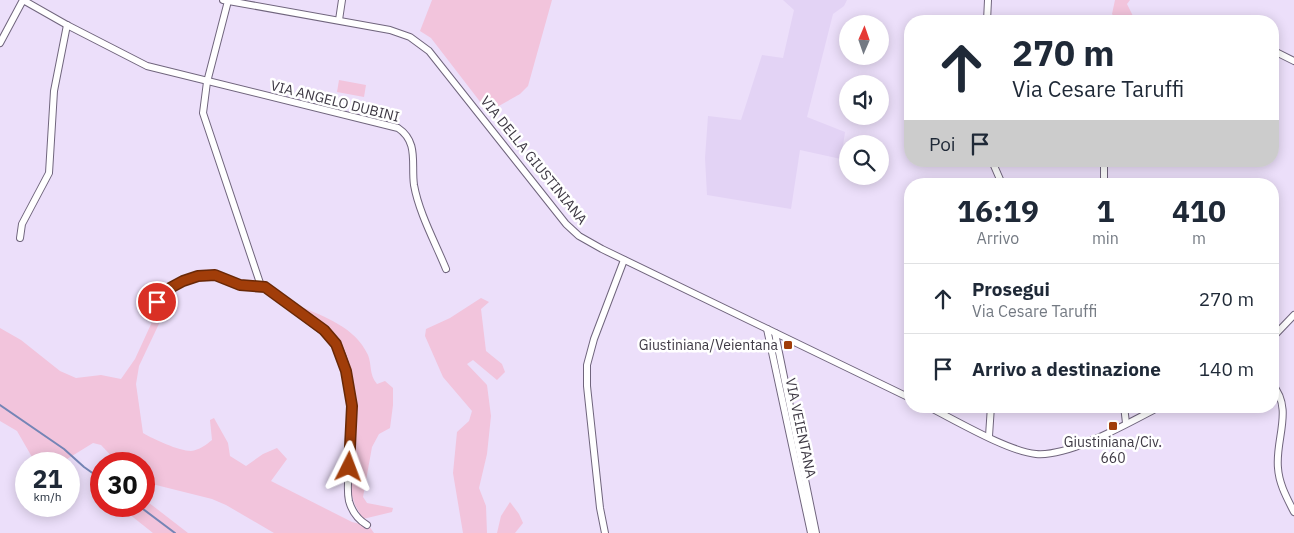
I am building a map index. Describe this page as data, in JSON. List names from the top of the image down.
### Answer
{
  "streets": {
    "street": ["VIA ANGELO DUBINI", "VIA DELLA GIUSTINIANA", "VIA VEIENTANA"]
  },
  "crossings": [
    ["VIA DELLA GIUSTINIANA", "VIA VEIENTANA"]
  ],
  "places": {
    "transit": ["Giustiniana/Veientana", "Giustiniana/Civ. 660"]
  },
  "north": "top",
  "page": {
    "turn": ["270 m", "Via Cesare Taruffi"],
    "then": "Poi",
    "eta": [
      "16:19",
      "Arrivo",
      "1",
      "min",
      "410",
      "m"
    ],
    "list": [
      {
        "name": "Prosegui",
        "note": "Via Cesare Taruffi",
        "value": "270 m"
      },
      {
        "name": "Arrivo a destinazione",
        "value": "140 m"
      }
    ],
    "speed": "21 km/h",
    "limit": "30"
  }
}
